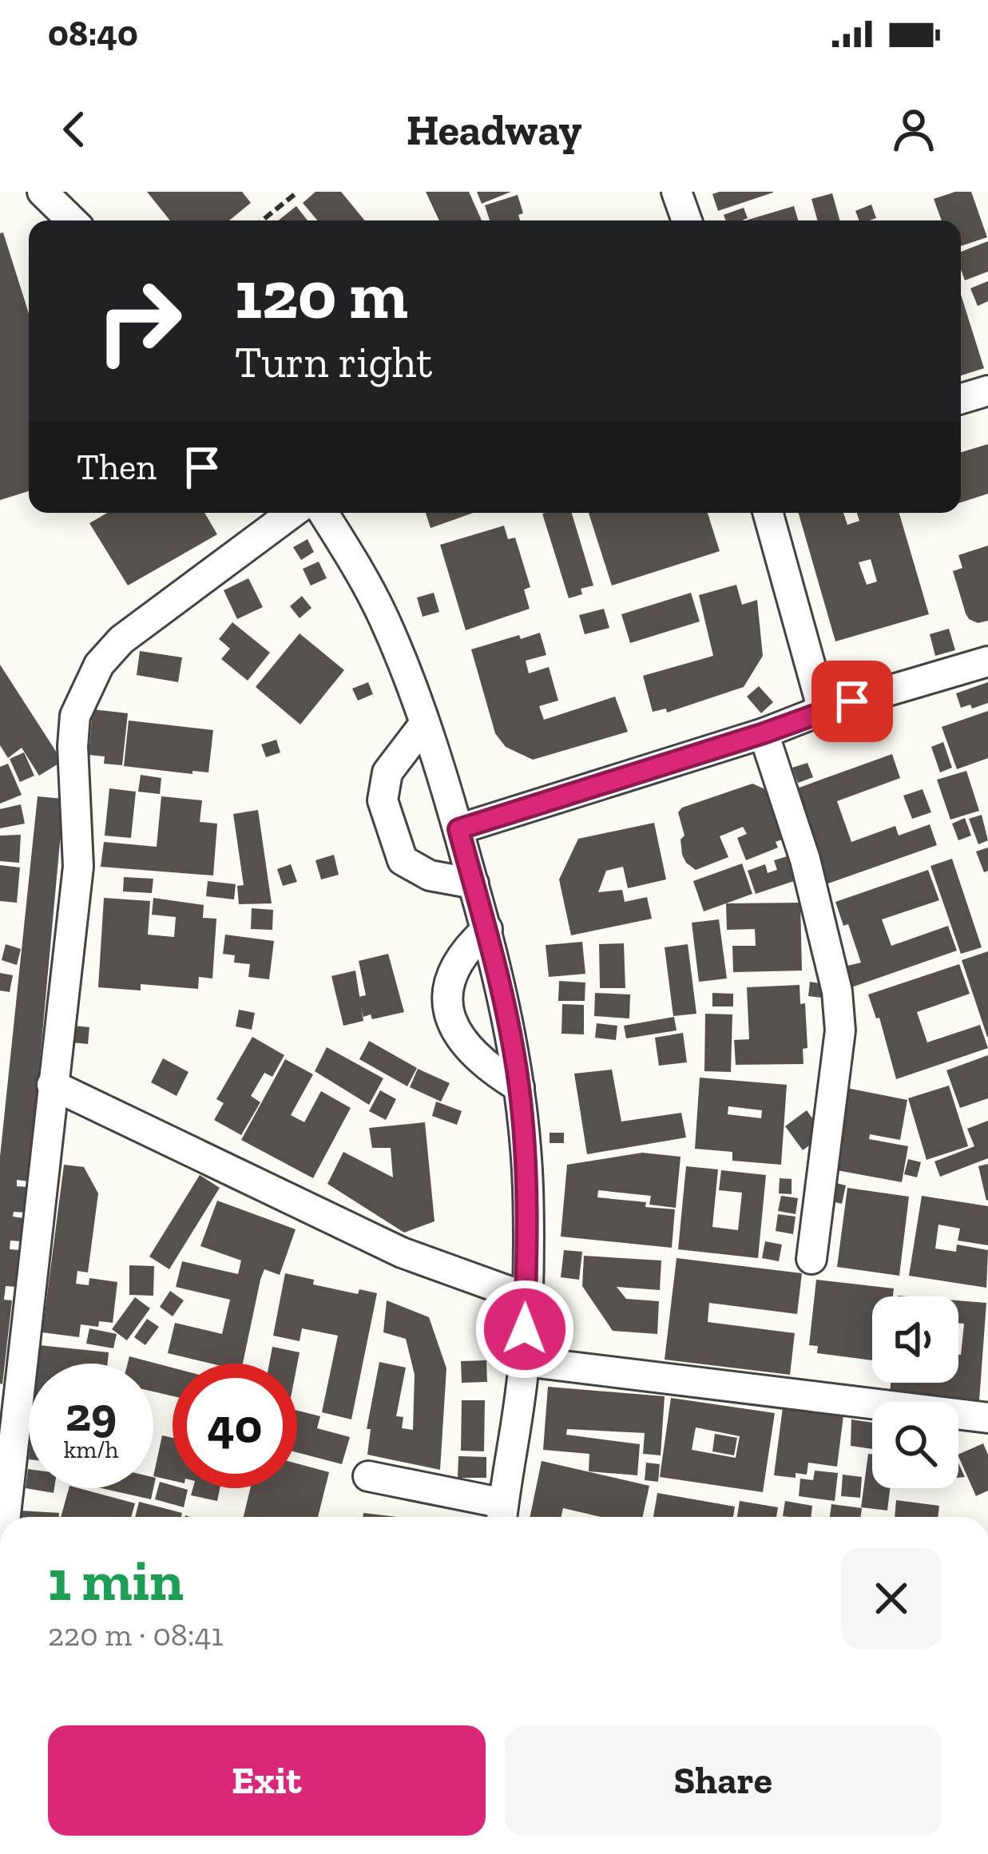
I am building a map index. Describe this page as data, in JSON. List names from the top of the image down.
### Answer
{
  "page": {
    "status": "08:40",
    "header": "Headway",
    "turn": ["120 m", "Turn right"],
    "then": "Then",
    "speed": "29 km/h",
    "limit": "40",
    "heading": ["1 min", "220 m · 08:41"],
    "buttons": ["Exit", "Share"]
  }
}
